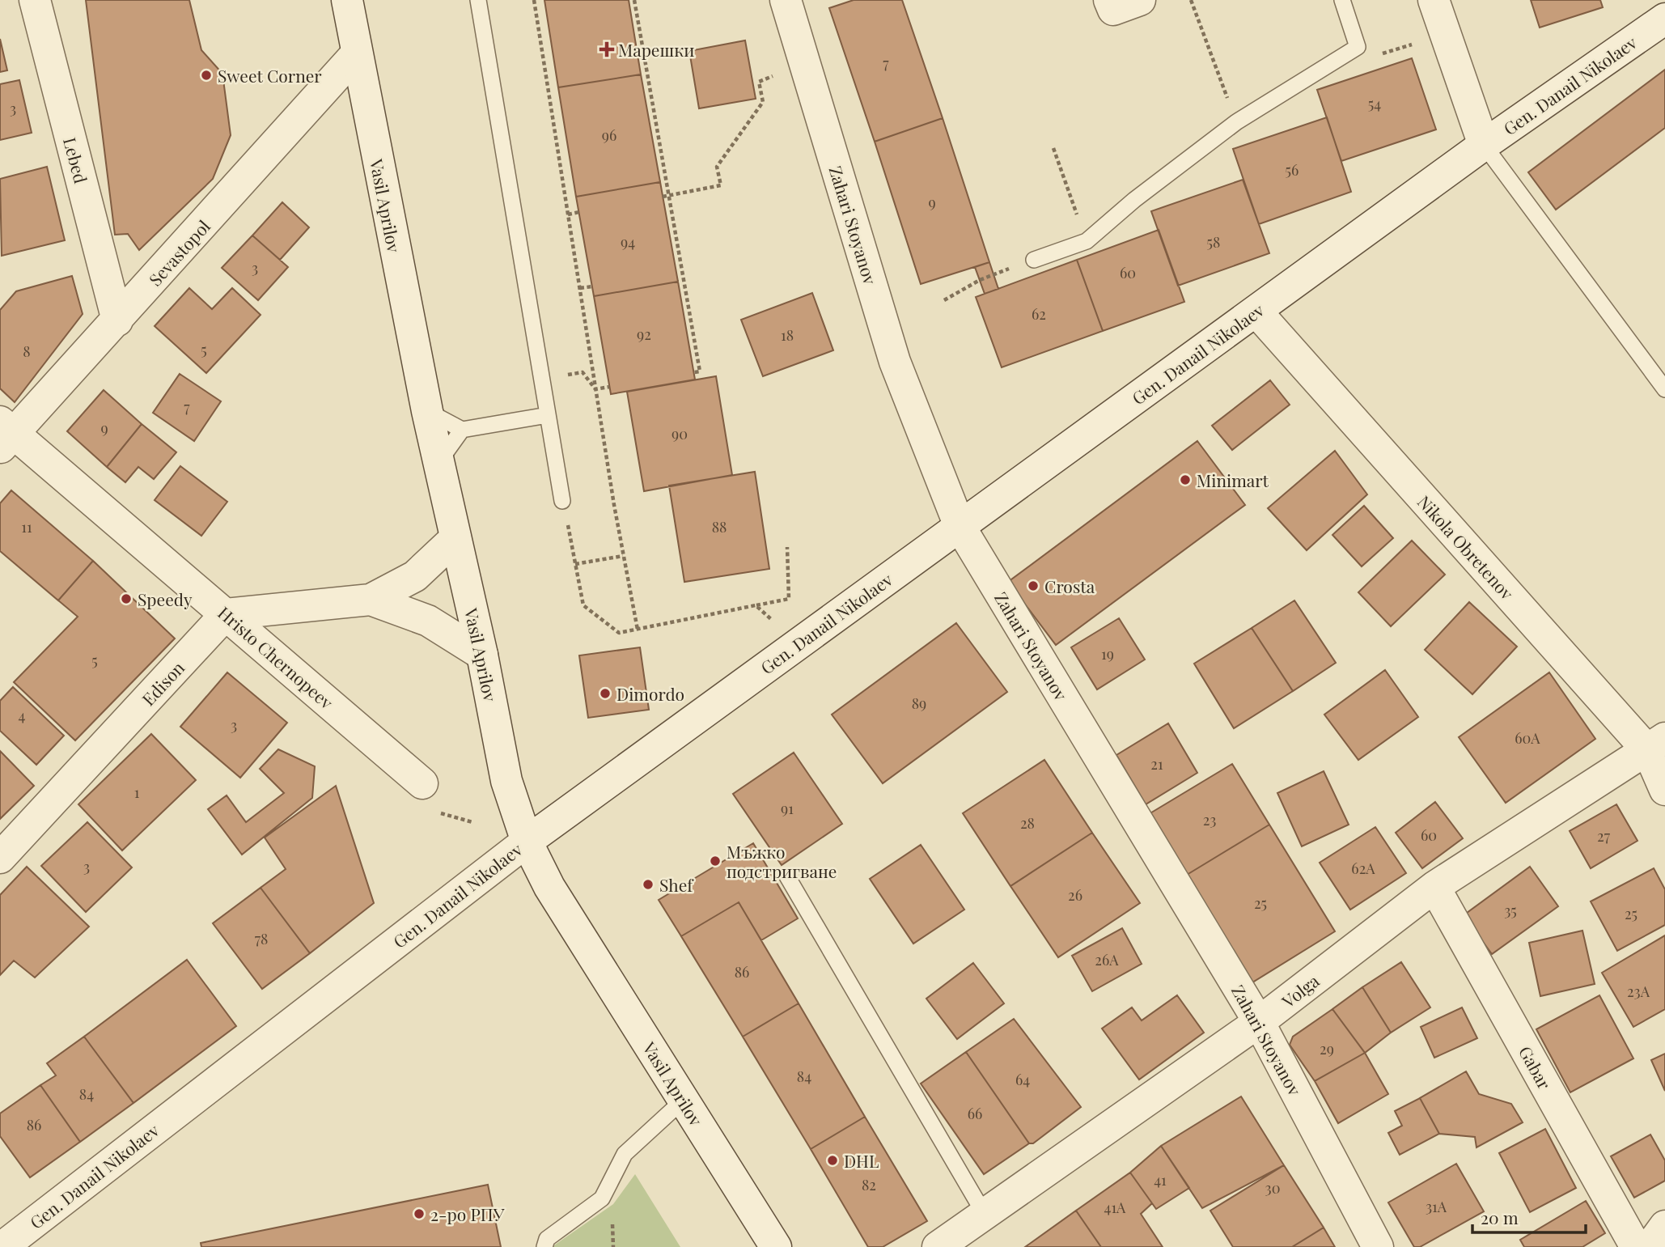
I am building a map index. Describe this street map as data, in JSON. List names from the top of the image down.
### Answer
{
  "streets": {
    "street": [
      "Gen. Danail Nikolaev",
      "Lebed",
      "Vasil Aprilov",
      "Zahari Stoyanov",
      "Sevastopol",
      "Nikola Obretenov",
      "Hristo Chernopeev",
      "Edison",
      "Volga",
      "Gabar"
    ]
  },
  "crossings": [
    ["Gen. Danail Nikolaev", "Vasil Aprilov"],
    ["Gen. Danail Nikolaev", "Zahari Stoyanov"],
    ["Gen. Danail Nikolaev", "Nikola Obretenov"],
    ["Lebed", "Sevastopol"],
    ["Vasil Aprilov", "Sevastopol"],
    ["Zahari Stoyanov", "Volga"],
    ["Sevastopol", "Hristo Chernopeev"],
    ["Nikola Obretenov", "Volga"],
    ["Hristo Chernopeev", "Edison"],
    ["Volga", "Gabar"]
  ],
  "places": {
    "health": ["Марешки"],
    "other": [
      "Sweet Corner",
      "Minimart",
      "Crosta",
      "Speedy",
      "Dimordo",
      "Мъжко подстригване",
      "Shef",
      "DHL",
      "2-ро РПУ"
    ]
  },
  "house_numbers": [
    "7",
    "54",
    "3",
    "96",
    "56",
    "9",
    "94",
    "58",
    "3",
    "60",
    "62",
    "92",
    "18",
    "5",
    "8",
    "7",
    "9",
    "90",
    "11",
    "88",
    "19",
    "5",
    "89",
    "4",
    "3",
    "60А",
    "21",
    "1",
    "91",
    "23",
    "28",
    "60",
    "27",
    "3",
    "62А",
    "26",
    "25",
    "35",
    "25",
    "78",
    "26А",
    "86",
    "23А",
    "29",
    "84",
    "64",
    "84",
    "66",
    "86",
    "41",
    "82",
    "30",
    "31А",
    "41А"
  ],
  "scale_bar": "20 m"
}
